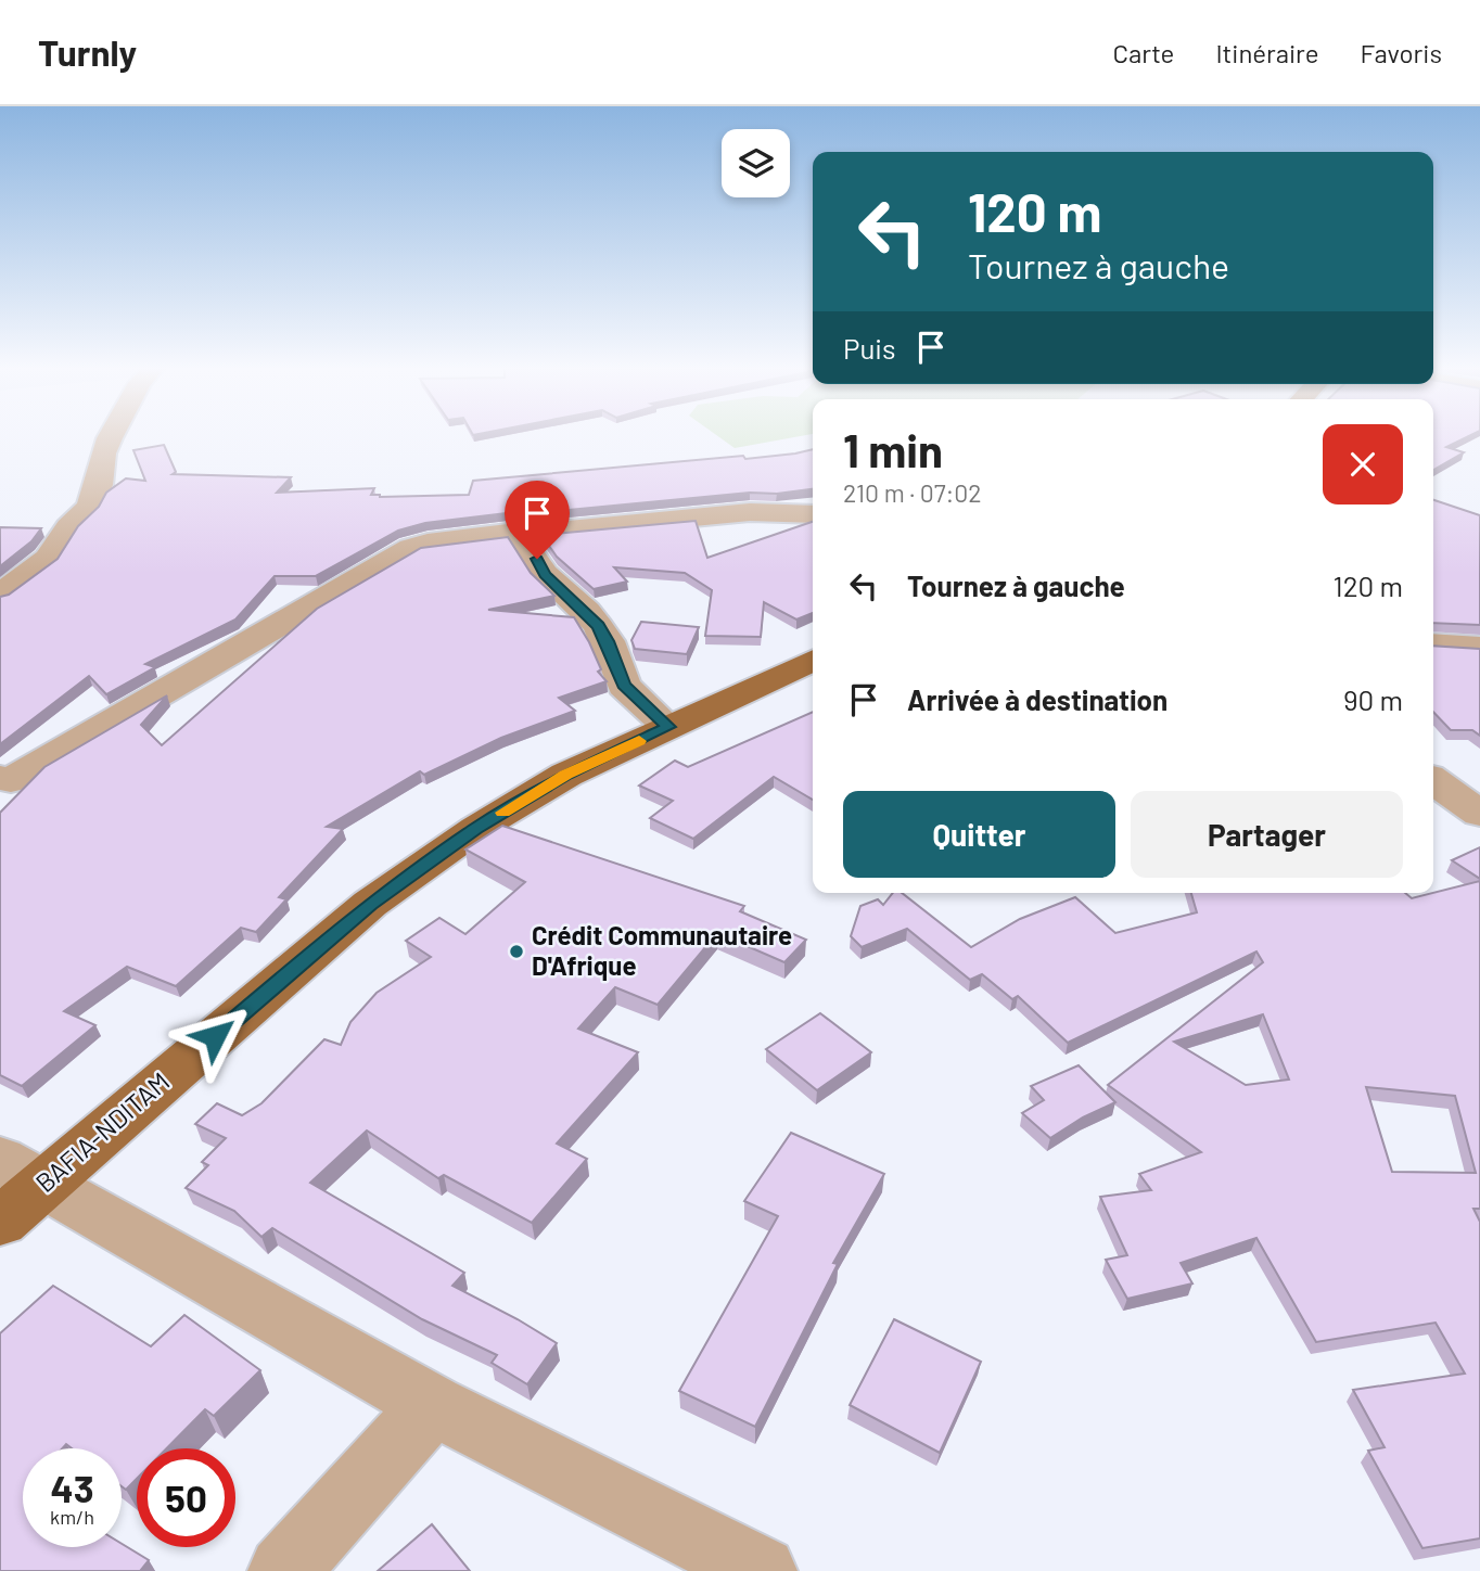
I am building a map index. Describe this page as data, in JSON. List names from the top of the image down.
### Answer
{
  "streets": {
    "main road": ["BAFIA-NDITAM"]
  },
  "places": ["Crédit Communautaire D'Afrique"],
  "page": {
    "header": "Turnly",
    "nav": ["Carte", "Itinéraire", "Favoris"],
    "turn": ["120 m", "Tournez à gauche"],
    "then": "Puis",
    "heading": ["1 min", "210 m · 07:02"],
    "list": [
      {
        "name": "Tournez à gauche",
        "value": "120 m"
      },
      {
        "name": "Arrivée à destination",
        "value": "90 m"
      }
    ],
    "buttons": ["Quitter", "Partager"],
    "speed": "43 km/h",
    "limit": "50"
  }
}
